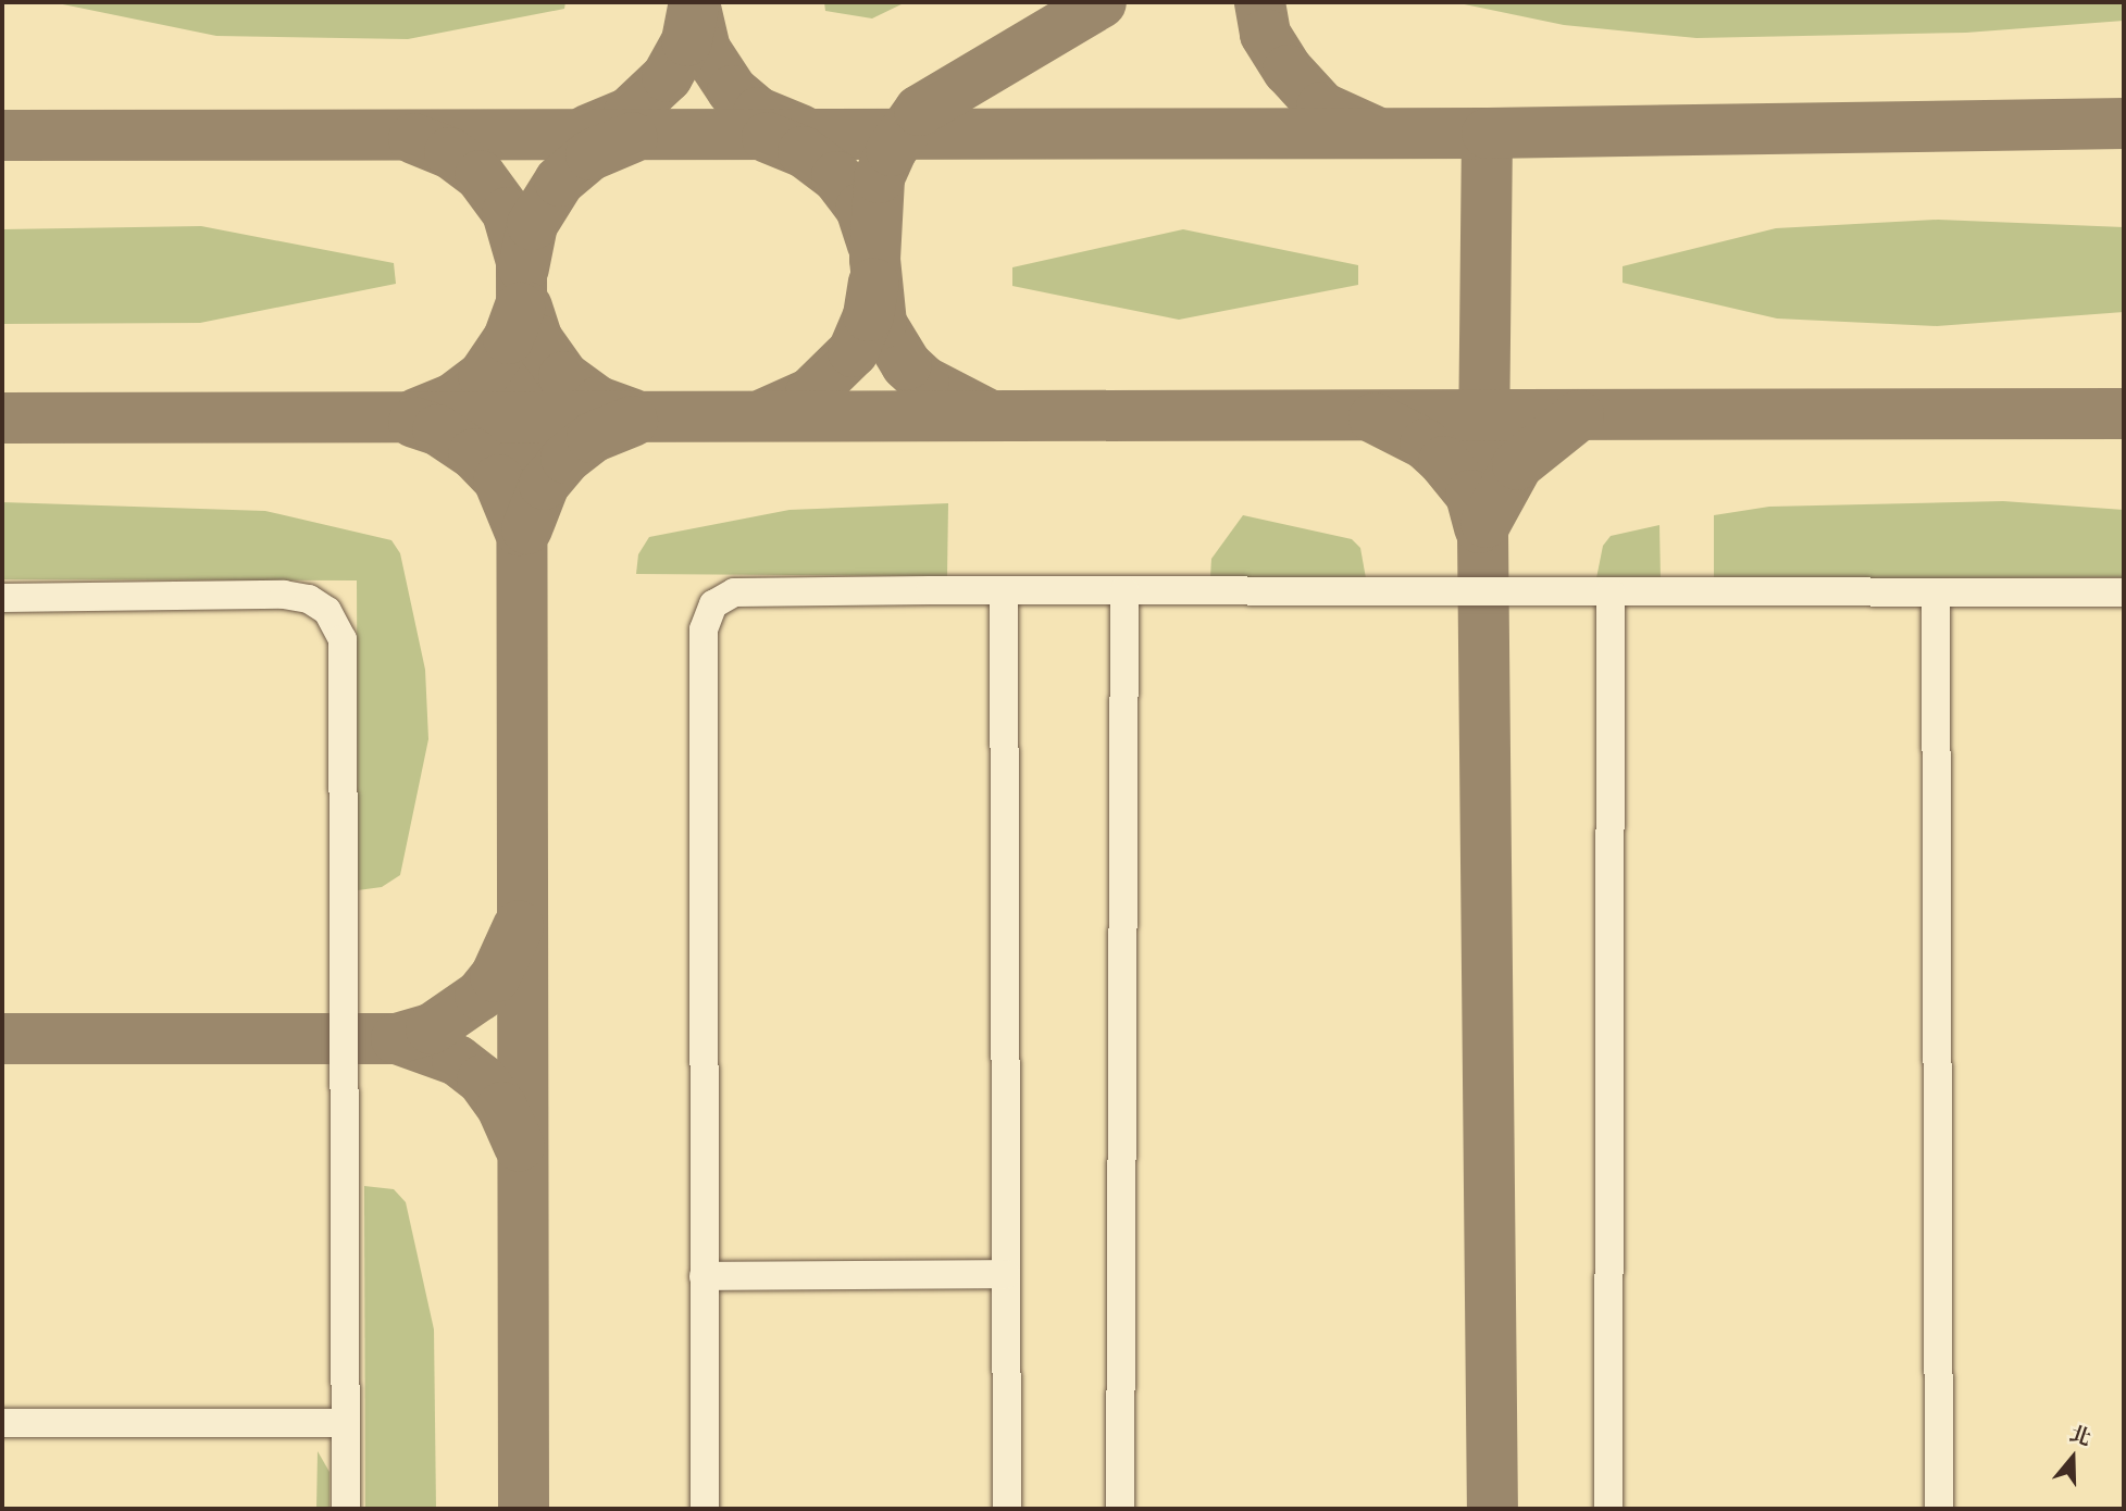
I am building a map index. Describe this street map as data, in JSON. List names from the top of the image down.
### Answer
{
  "north": "top"
}
